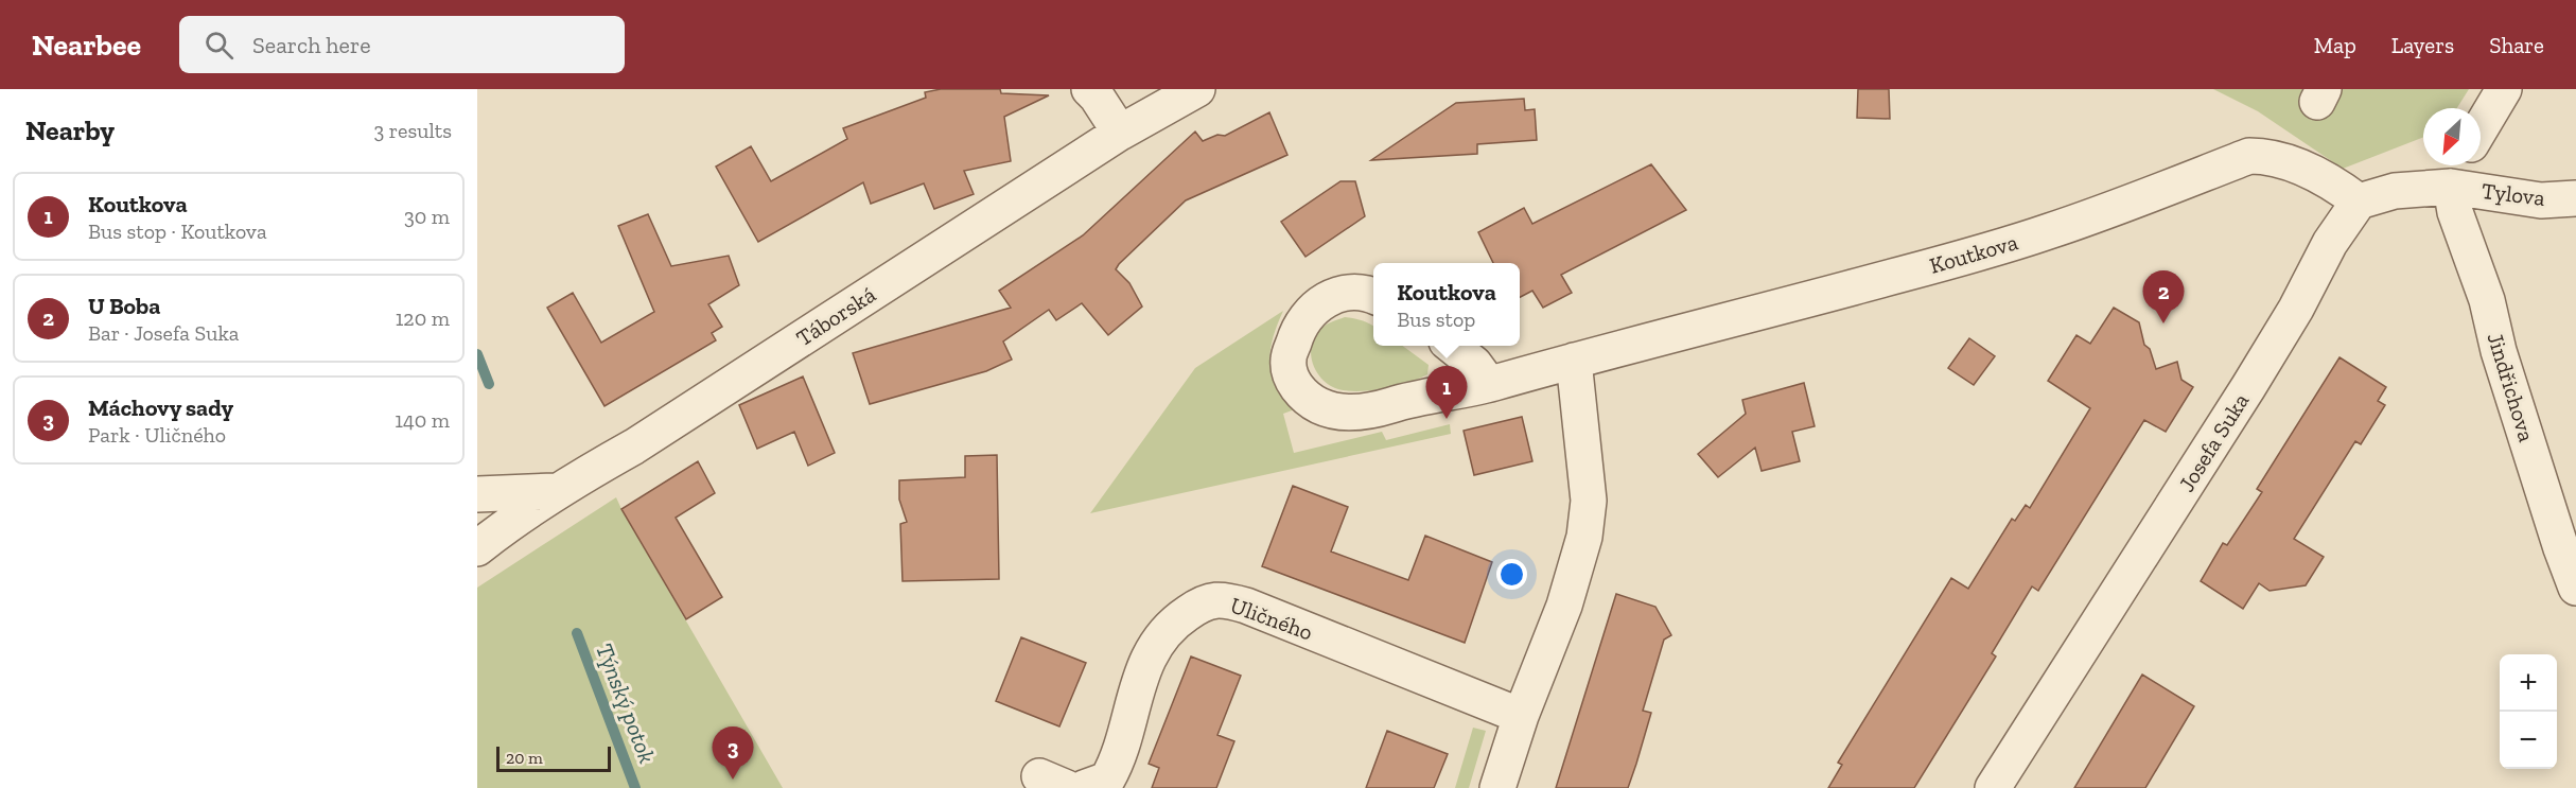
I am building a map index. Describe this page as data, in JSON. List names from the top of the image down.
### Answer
{
  "streets": {
    "street": [
      "Tylova",
      "Koutkova",
      "Táborská",
      "Jindřichova",
      "Josefa Suka",
      "Uličného"
    ]
  },
  "crossings": [
    ["Tylova", "Jindřichova"],
    ["Koutkova", "Josefa Suka"]
  ],
  "water": ["Týnský potok"],
  "scale_bar": "20 m",
  "north": "bottom left",
  "page": {
    "header": "Nearbee",
    "search": "Search here",
    "nav": ["Map", "Layers", "Share"],
    "heading": ["Nearby", "3 results"],
    "list": [
      {
        "mark": "1",
        "name": "Koutkova",
        "note": "Bus stop · Koutkova",
        "value": "30 m"
      },
      {
        "mark": "2",
        "name": "U Boba",
        "note": "Bar · Josefa Suka",
        "value": "120 m"
      },
      {
        "mark": "3",
        "name": "Máchovy sady",
        "note": "Park · Uličného",
        "value": "140 m"
      }
    ],
    "popup": ["Koutkova", "Bus stop"],
    "pins": ["2", "1", "3"],
    "map_buttons": ["+", "−"],
    "scale": "20 m"
  }
}
